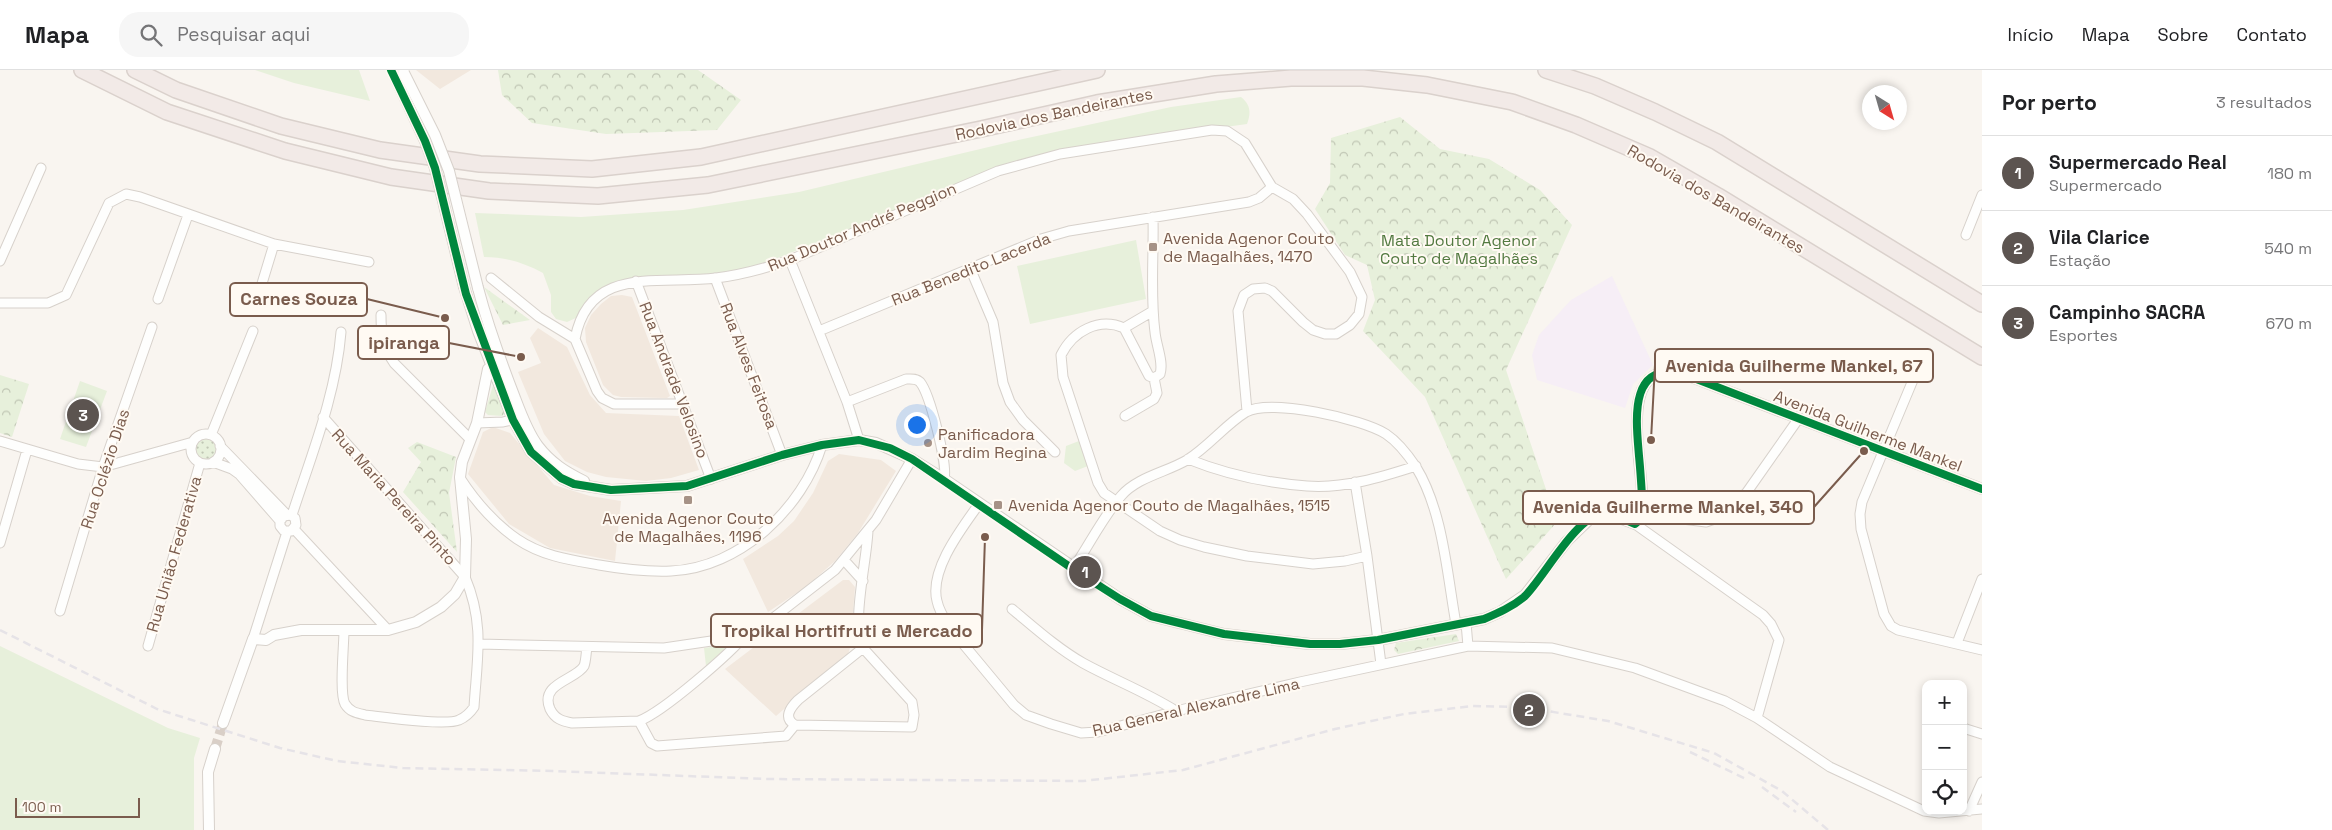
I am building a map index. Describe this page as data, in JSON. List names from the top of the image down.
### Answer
{
  "streets": {
    "highway": ["Rodovia dos Bandeirantes"],
    "street": [
      "Rua Doutor André Peggion",
      "Rua Benedito Lacerda",
      "Rua Alves Feitosa",
      "Rua Andrade Velosino",
      "Avenida Guilherme Mankel",
      "Rua Oclézio Dias",
      "Rua Maria Pereira Pinto",
      "Rua União Federativa",
      "Rua General Alexandre Lima"
    ]
  },
  "crossings": [
    ["Rua Doutor André Peggion", "Rua Benedito Lacerda"],
    ["Rua Doutor André Peggion", "Rua Alves Feitosa"],
    ["Rua Doutor André Peggion", "Rua Andrade Velosino"]
  ],
  "parks": ["Mata Doutor Agenor Couto de Magalhães"],
  "places": {
    "transit": ["Avenida Agenor Couto de Magalhães, 1470", "Avenida Agenor Couto de Magalhães, 1196", "Avenida Agenor Couto de Magalhães, 1515"],
    "other": [
      "Carnes Souza",
      "ipiranga",
      "Avenida Guilherme Mankel, 67",
      "Panificadora Jardim Regina",
      "Avenida Guilherme Mankel, 340",
      "Tropikal Hortifruti e Mercado"
    ]
  },
  "scale_bar": "100 m",
  "north": "bottom right",
  "page": {
    "header": "Mapa",
    "search": "Pesquisar aqui",
    "nav": [
      "Início",
      "Mapa",
      "Sobre",
      "Contato"
    ],
    "heading": ["Por perto", "3 resultados"],
    "list": [
      {
        "mark": "1",
        "name": "Supermercado Real",
        "note": "Supermercado",
        "value": "180 m"
      },
      {
        "mark": "2",
        "name": "Vila Clarice",
        "note": "Estação",
        "value": "540 m"
      },
      {
        "mark": "3",
        "name": "Campinho SACRA",
        "note": "Esportes",
        "value": "670 m"
      }
    ],
    "pins": ["3", "1", "2"],
    "map_buttons": ["+", "−"],
    "scale": "100 m"
  }
}
